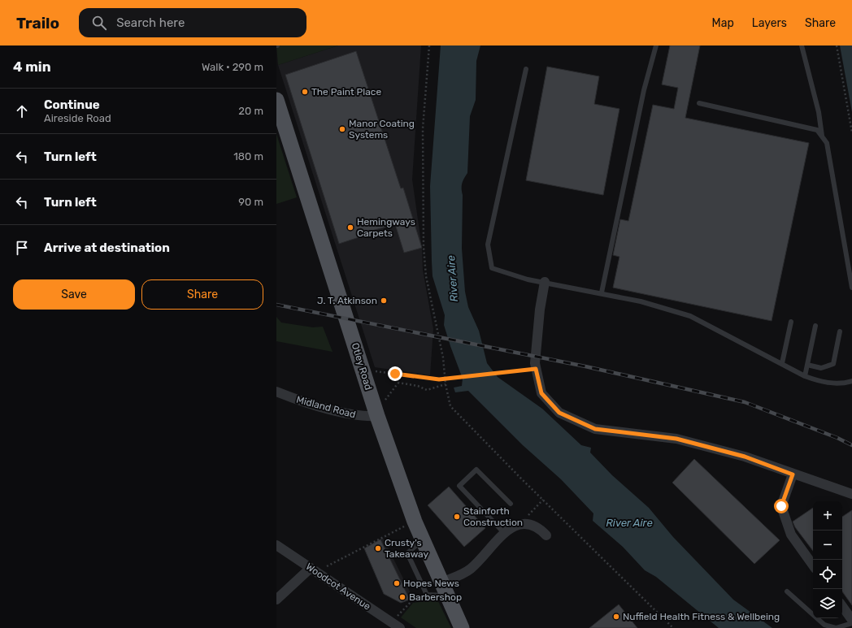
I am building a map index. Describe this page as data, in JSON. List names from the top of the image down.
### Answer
{
  "streets": {
    "main road": ["Otley Road"],
    "street": ["Midland Road", "Woodcot Avenue"]
  },
  "crossings": [
    ["Otley Road", "Midland Road"]
  ],
  "water": ["River Aire"],
  "places": [
    "The Paint Place",
    "Manor Coating Systems",
    "Hemingways Carpets",
    "J. T. Atkinson",
    "Stainforth Construction",
    "Crusty's Takeaway",
    "Hopes News",
    "Barbershop",
    "Nuffield Health Fitness & Wellbeing"
  ],
  "page": {
    "header": "Trailo",
    "search": "Search here",
    "nav": ["Map", "Layers", "Share"],
    "heading": ["4 min", "Walk · 290 m"],
    "list": [
      ["Continue", "Aireside Road", "20 m"],
      ["Turn left", "180 m"],
      ["Turn left", "90 m"],
      "Arrive at destination"
    ],
    "buttons": ["Save", "Share"],
    "map_buttons": ["+", "−"]
  }
}
